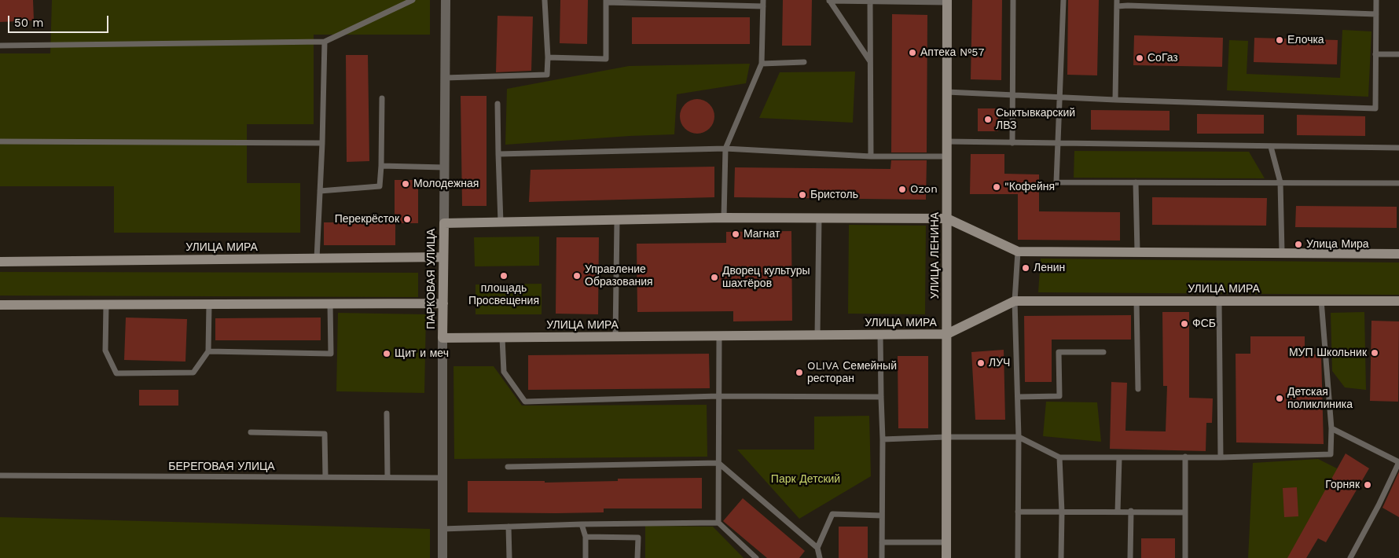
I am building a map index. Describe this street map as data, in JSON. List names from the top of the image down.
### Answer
{
  "streets": {
    "main road": ["УЛИЦА МИРА", "УЛИЦА ЛЕНИНА", "ПАРКОВАЯ УЛИЦА"],
    "lane": ["БЕРЕГОВАЯ УЛИЦА"]
  },
  "crossings": [
    ["УЛИЦА МИРА", "УЛИЦА ЛЕНИНА"],
    ["УЛИЦА МИРА", "ПАРКОВАЯ УЛИЦА"],
    ["ПАРКОВАЯ УЛИЦА", "БЕРЕГОВАЯ УЛИЦА"]
  ],
  "parks": ["Парк Детский"],
  "places": [
    "Елочка",
    "Аптека №57",
    "СоГаз",
    "Сыктывкарский ЛВЗ",
    "Молодежная",
    "\"Кофейня\"",
    "Ozon",
    "Бристоль",
    "Перекрёсток",
    "Магнат",
    "Улица Мира",
    "Ленин",
    "площадь Просвещения",
    "Управление Образования",
    "Дворец культуры шахтёров",
    "ФСБ",
    "МУП Школьник",
    "Щит и меч",
    "ЛУЧ",
    "OLIVA Семейный ресторан",
    "Детская поликлиника",
    "Горняк"
  ],
  "scale_bar": "50 m"
}
